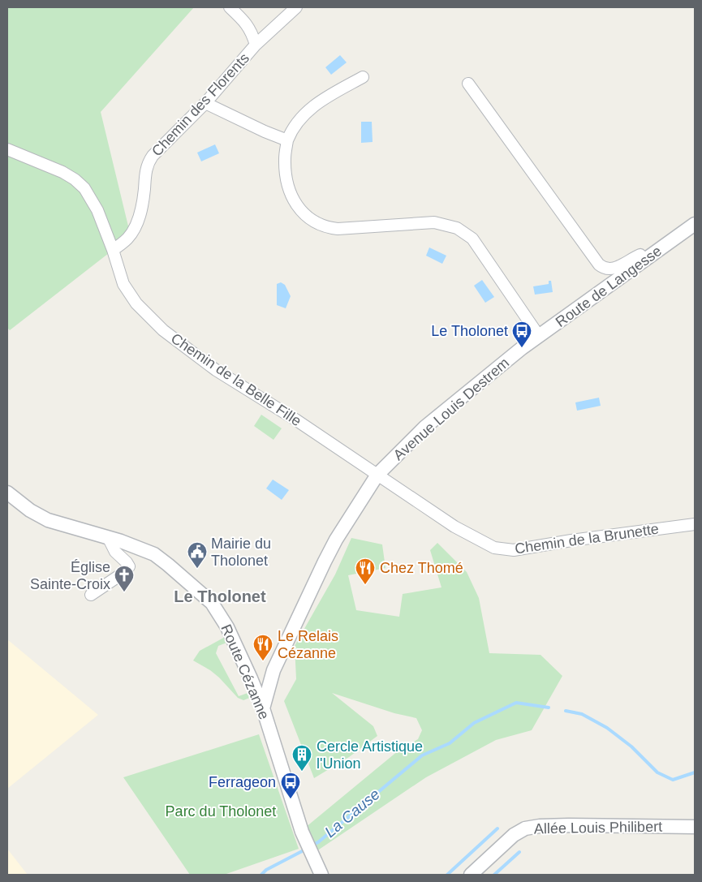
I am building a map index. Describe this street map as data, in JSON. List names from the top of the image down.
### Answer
{
  "streets": {
    "street": [
      "Chemin des Florents",
      "Route de Langesse",
      "Chemin de la Belle Fille",
      "Avenue Louis Destrem",
      "Chemin de la Brunette",
      "Route Cézanne",
      "Allée Louis Philibert"
    ]
  },
  "crossings": [
    ["Chemin des Florents", "Chemin de la Belle Fille"],
    ["Route de Langesse", "Avenue Louis Destrem"],
    ["Chemin de la Belle Fille", "Avenue Louis Destrem"],
    ["Chemin de la Belle Fille", "Chemin de la Brunette"],
    ["Avenue Louis Destrem", "Chemin de la Brunette"],
    ["Avenue Louis Destrem", "Route Cézanne"]
  ],
  "districts": ["Le Tholonet"],
  "water": ["La Cause"],
  "parks": ["Parc du Tholonet"],
  "places": {
    "bus stop": ["Le Tholonet", "Ferrageon"],
    "public building": ["Mairie du Tholonet"],
    "restaurant": ["Chez Thomé", "Le Relais Cézanne"],
    "church": ["Église Sainte-Croix"],
    "building": ["Cercle Artistique l'Union"]
  }
}
